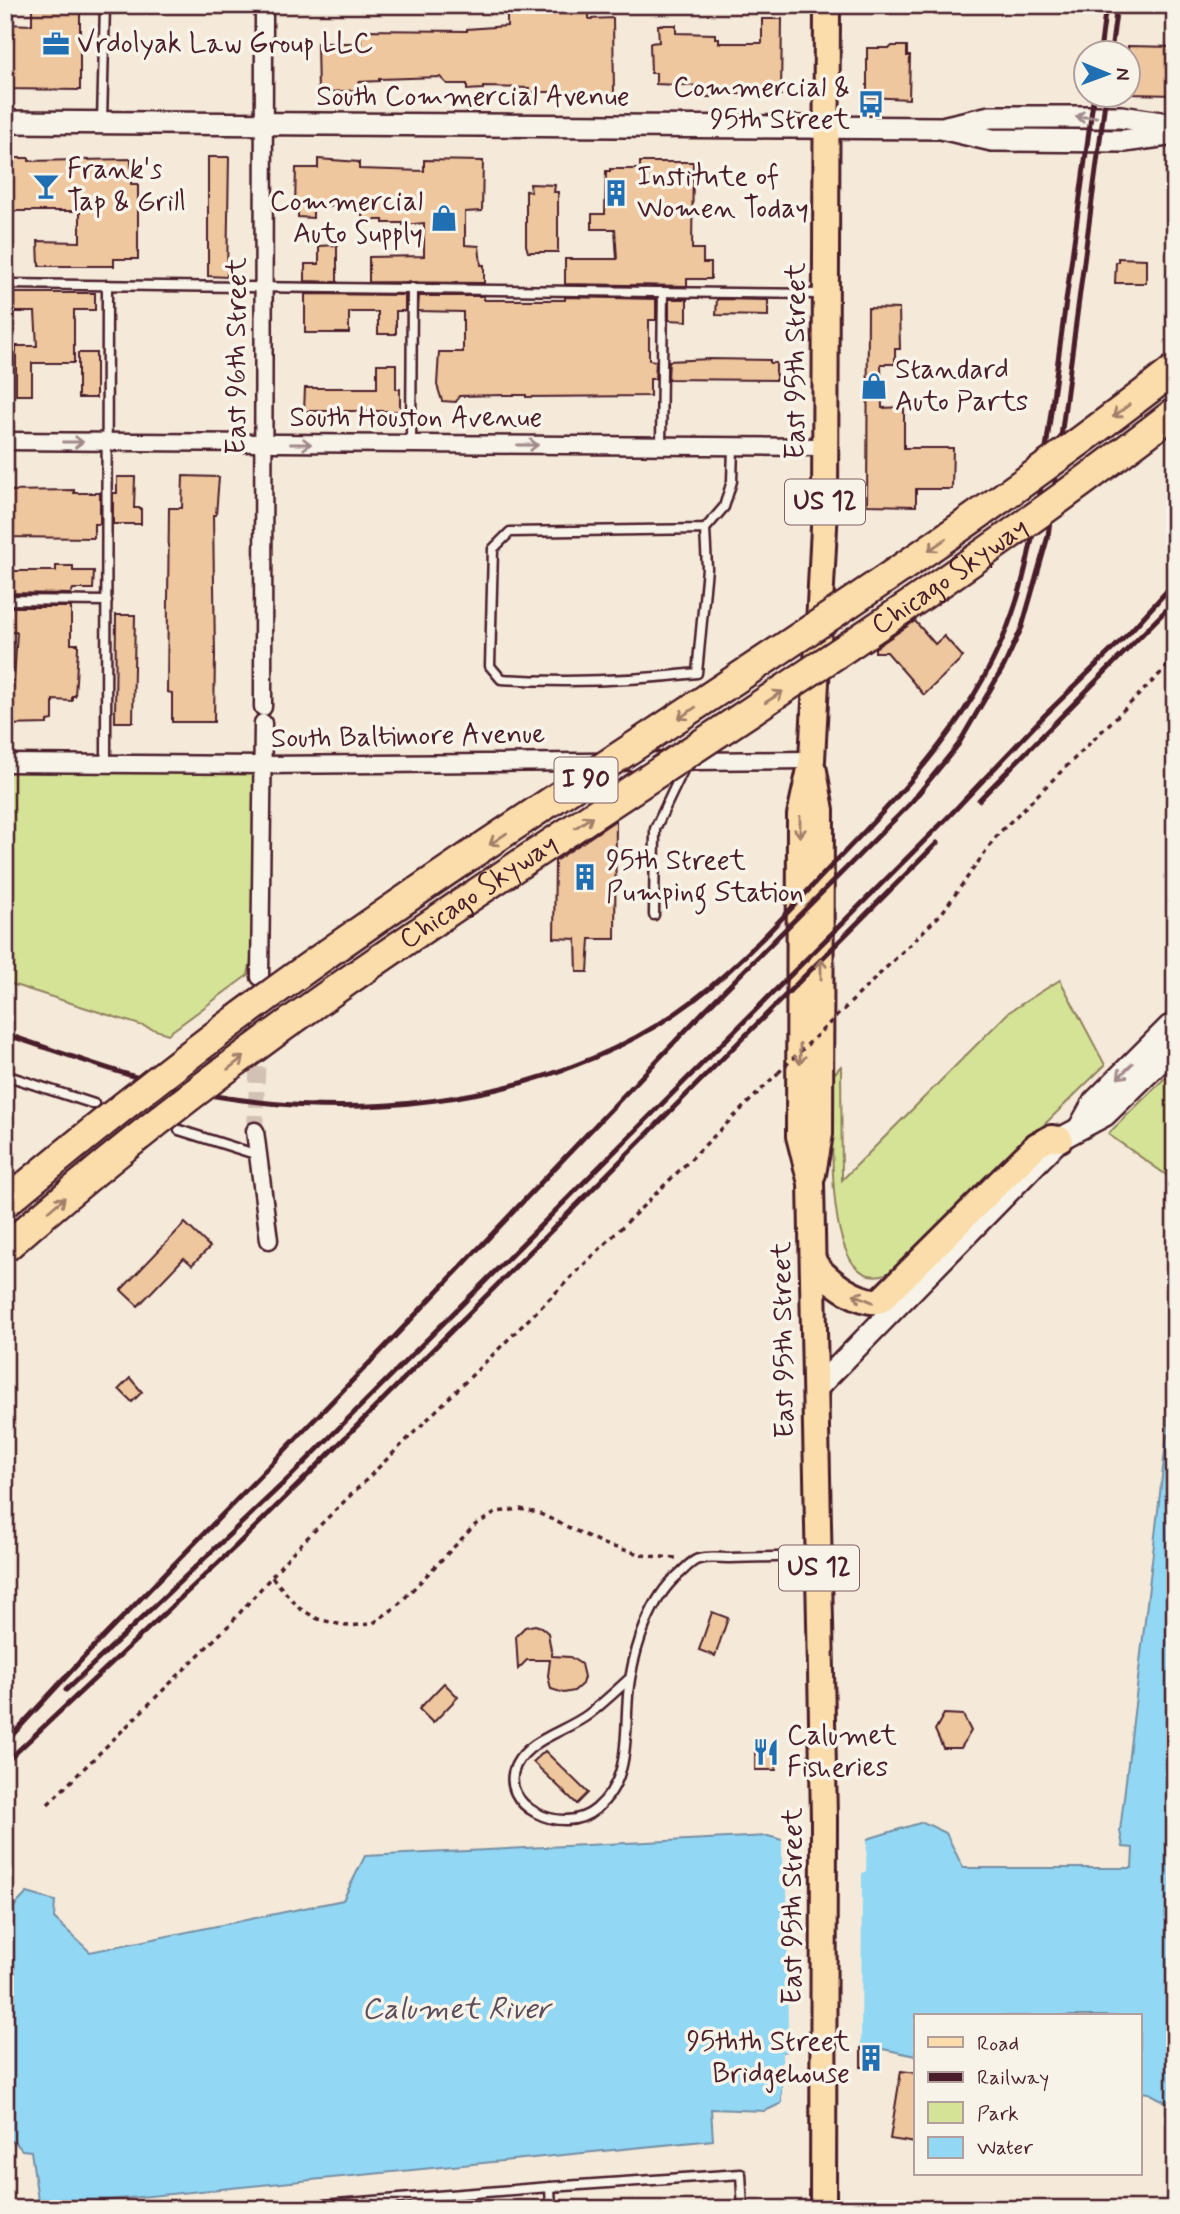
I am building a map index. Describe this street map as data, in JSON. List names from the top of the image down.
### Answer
{
  "streets": {
    "highway": ["Chicago Skyway", "I 90"],
    "main road": ["South Commercial Avenue", "East 95th Street", "US 12"],
    "street": ["East 96th Street", "South Houston Avenue", "South Baltimore Avenue"]
  },
  "crossings": [
    ["South Commercial Avenue", "East 96th Street"],
    ["South Commercial Avenue", "East 95th Street"],
    ["East 96th Street", "South Houston Avenue"],
    ["East 96th Street", "South Baltimore Avenue"],
    ["East 95th Street", "South Houston Avenue"],
    ["East 95th Street", "South Baltimore Avenue"]
  ],
  "one_way": ["South Houston Avenue"],
  "water": ["Calumet River"],
  "places": {
    "office": ["Vrdolyak Law Group LLC"],
    "bus stop": ["Commercial & 95th Street"],
    "bar": ["Frank's Tap & Grill"],
    "building": ["Institute of Women Today", "95th Street Pumping Station", "95thth Street Bridgehouse"],
    "shop": ["Commercial Auto Supply", "Standard Auto Parts"],
    "restaurant": ["Calumet Fisheries"]
  },
  "legend": [
    "Road",
    "Railway",
    "Park",
    "Water"
  ],
  "north": "right"
}
